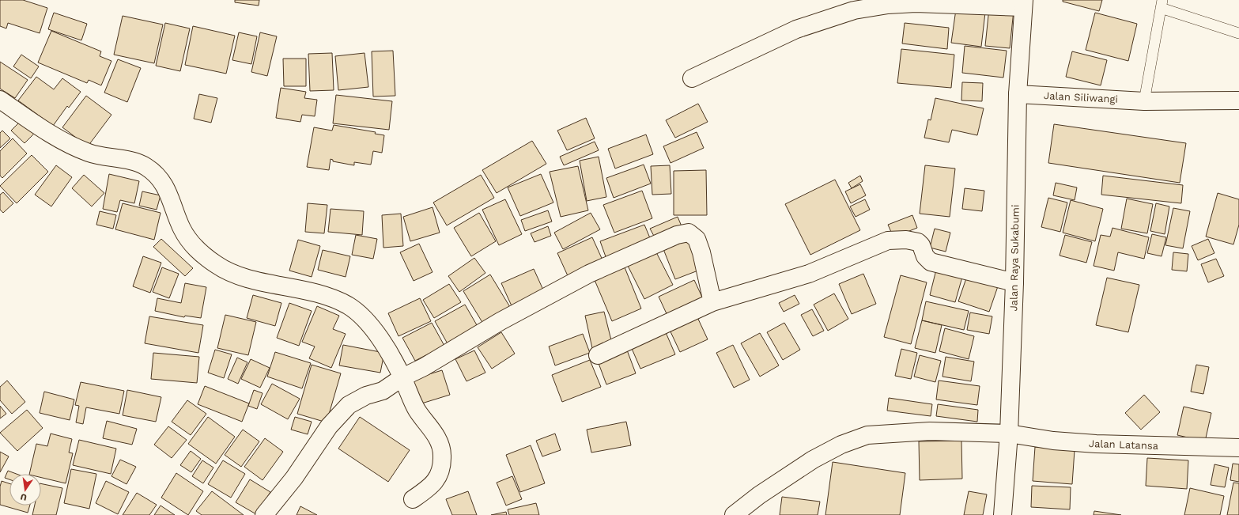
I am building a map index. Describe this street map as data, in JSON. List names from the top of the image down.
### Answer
{
  "streets": {
    "main road": ["Jalan Siliwangi", "Jalan Raya Sukabumi", "Jalan Latansa"]
  },
  "crossings": [
    ["Jalan Siliwangi", "Jalan Raya Sukabumi"],
    ["Jalan Raya Sukabumi", "Jalan Latansa"]
  ],
  "north": "bottom"
}
